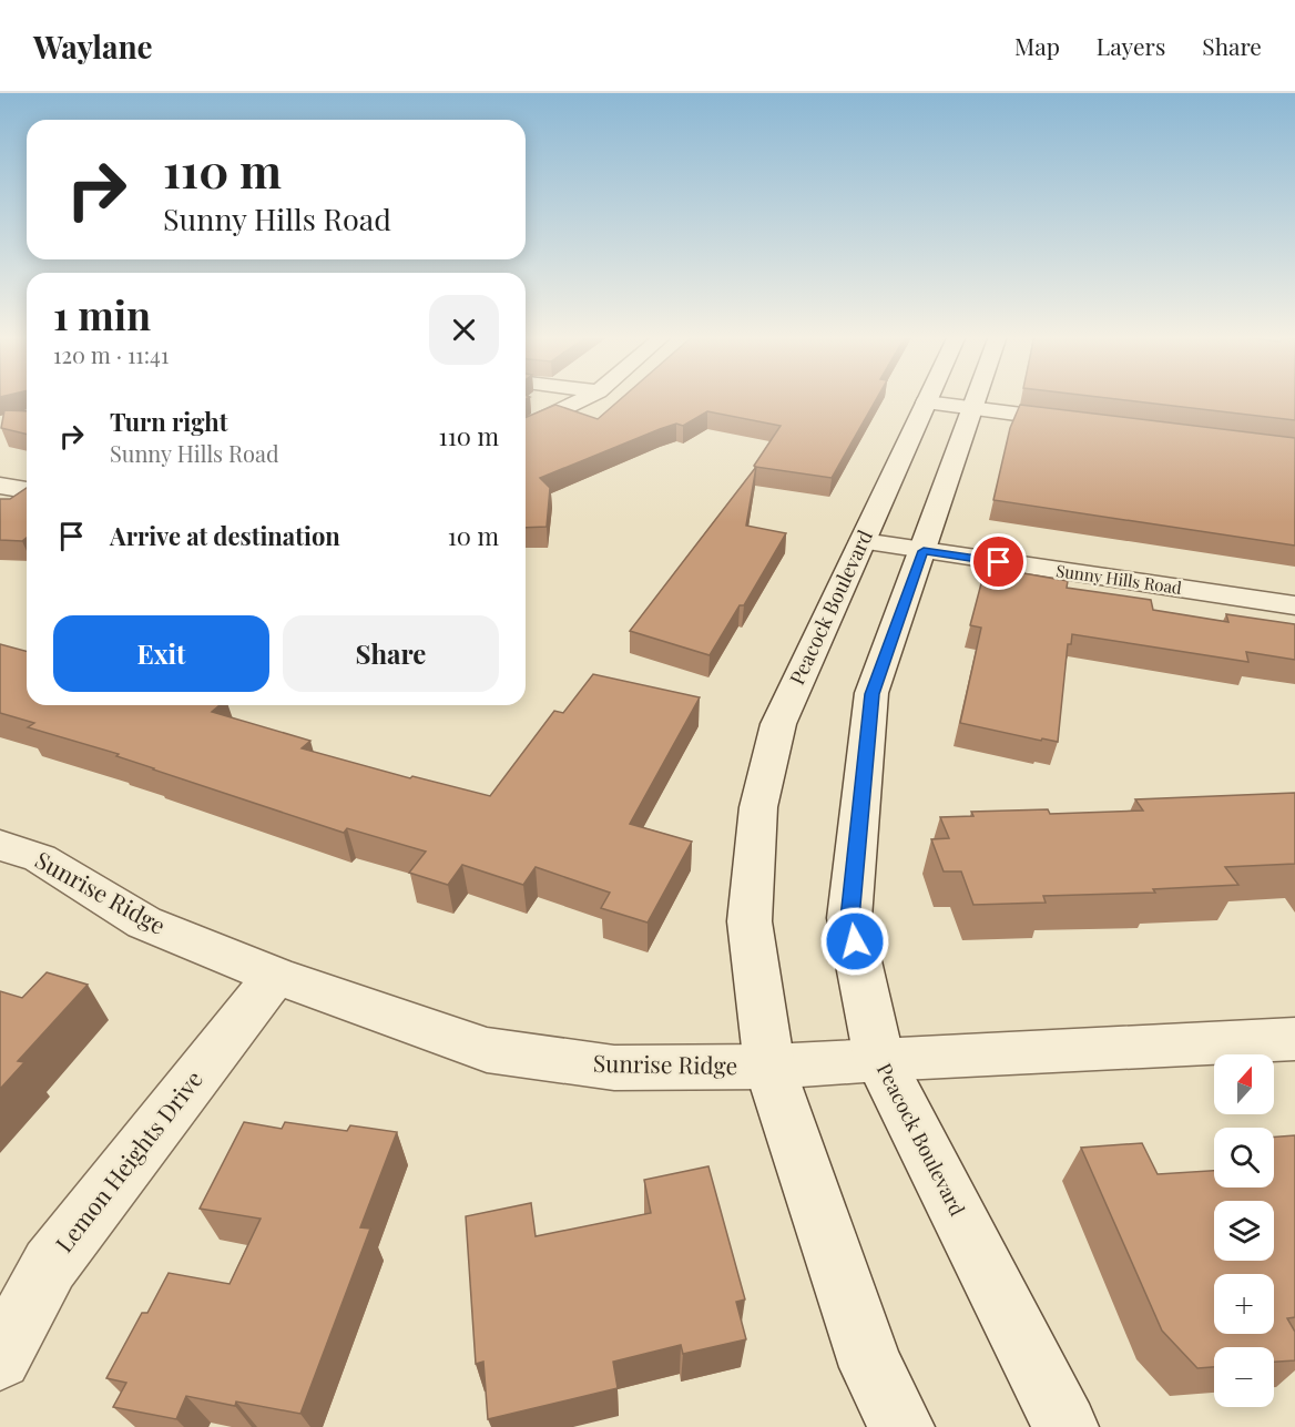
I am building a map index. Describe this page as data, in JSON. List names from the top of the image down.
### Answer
{
  "streets": {
    "street": [
      "Sunny Hills Road",
      "Peacock Boulevard",
      "Sunrise Ridge",
      "Lemon Heights Drive"
    ]
  },
  "crossings": [
    ["Sunny Hills Road", "Peacock Boulevard"],
    ["Peacock Boulevard", "Sunrise Ridge"],
    ["Sunrise Ridge", "Lemon Heights Drive"]
  ],
  "north": "top",
  "page": {
    "header": "Waylane",
    "nav": ["Map", "Layers", "Share"],
    "turn": ["110 m", "Sunny Hills Road"],
    "heading": ["1 min", "120 m · 11:41"],
    "list": [
      {
        "name": "Turn right",
        "note": "Sunny Hills Road",
        "value": "110 m"
      },
      {
        "name": "Arrive at destination",
        "value": "10 m"
      }
    ],
    "buttons": ["Exit", "Share"],
    "map_buttons": ["+", "−"]
  }
}
